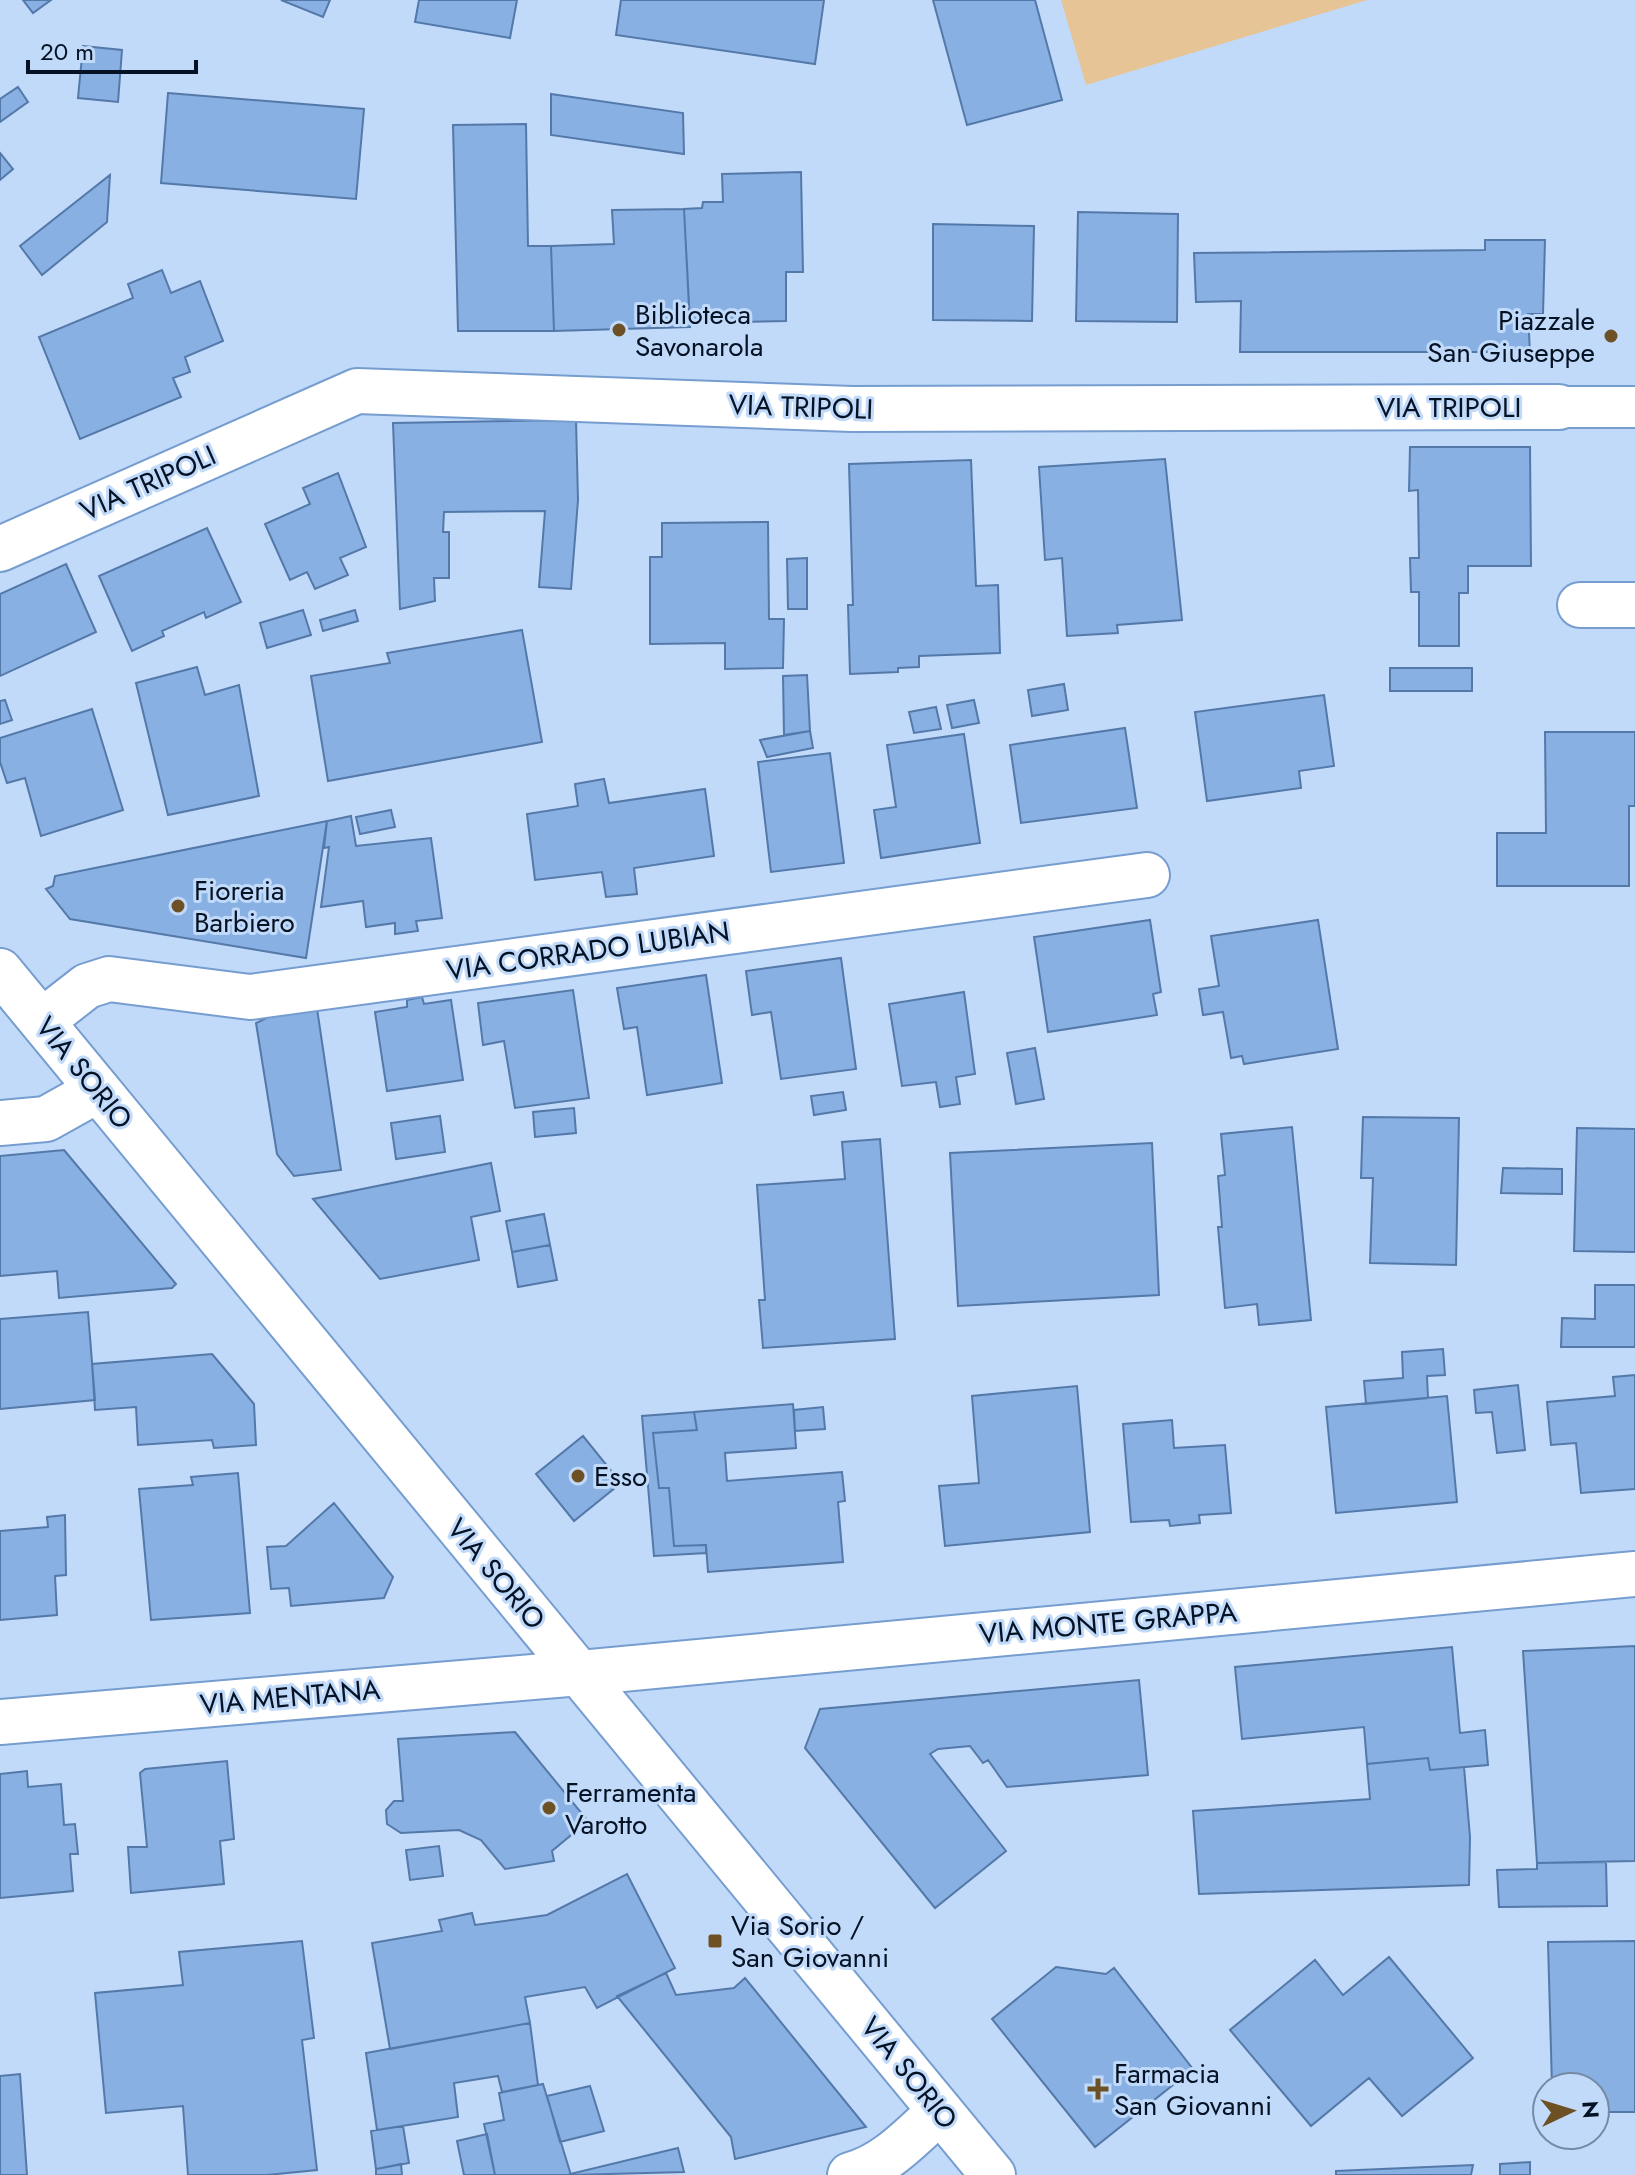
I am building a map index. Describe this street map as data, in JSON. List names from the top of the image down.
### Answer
{
  "streets": {
    "street": [
      "VIA TRIPOLI",
      "VIA CORRADO LUBIAN",
      "VIA SORIO",
      "VIA MONTE GRAPPA",
      "VIA MENTANA"
    ]
  },
  "crossings": [
    ["VIA CORRADO LUBIAN", "VIA SORIO"],
    ["VIA SORIO", "VIA MONTE GRAPPA"],
    ["VIA SORIO", "VIA MENTANA"],
    ["VIA MONTE GRAPPA", "VIA MENTANA"]
  ],
  "places": {
    "other": [
      "Biblioteca Savonarola",
      "Piazzale San Giuseppe",
      "Fioreria Barbiero",
      "Esso",
      "Ferramenta Varotto"
    ],
    "transit": ["Via Sorio / San Giovanni"],
    "health": ["Farmacia San Giovanni"]
  },
  "scale_bar": "20 m",
  "north": "right"
}
